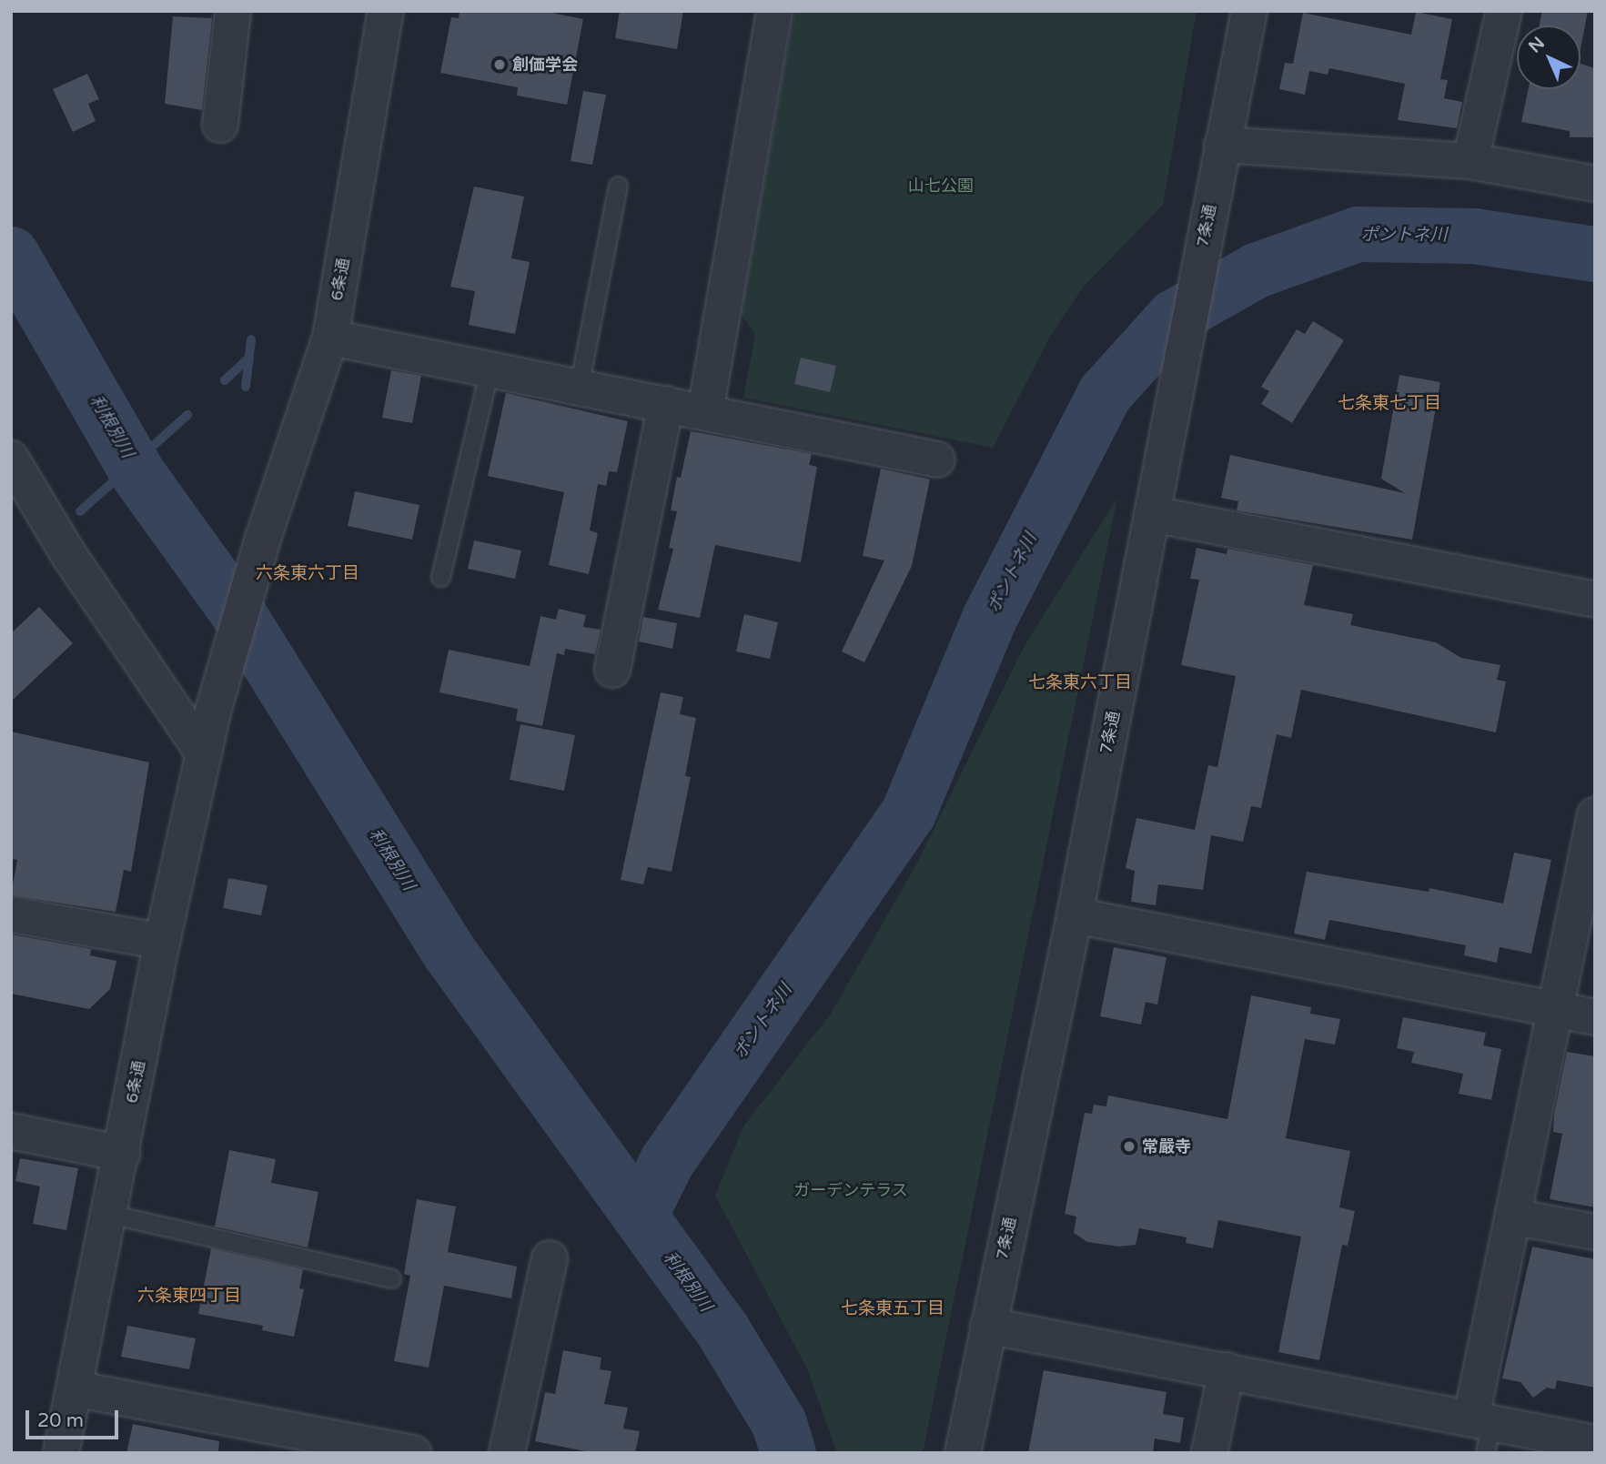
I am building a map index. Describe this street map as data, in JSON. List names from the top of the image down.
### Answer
{
  "streets": {
    "street": ["7条通", "6条通"]
  },
  "districts": [
    "七条東七丁目",
    "六条東六丁目",
    "七条東六丁目",
    "六条東四丁目",
    "七条東五丁目"
  ],
  "water": ["ポントネ川", "利根別川"],
  "parks": ["山七公園", "ガーデンテラス"],
  "places": ["創価学会", "常嚴寺"],
  "scale_bar": "20 m",
  "north": "top left"
}
